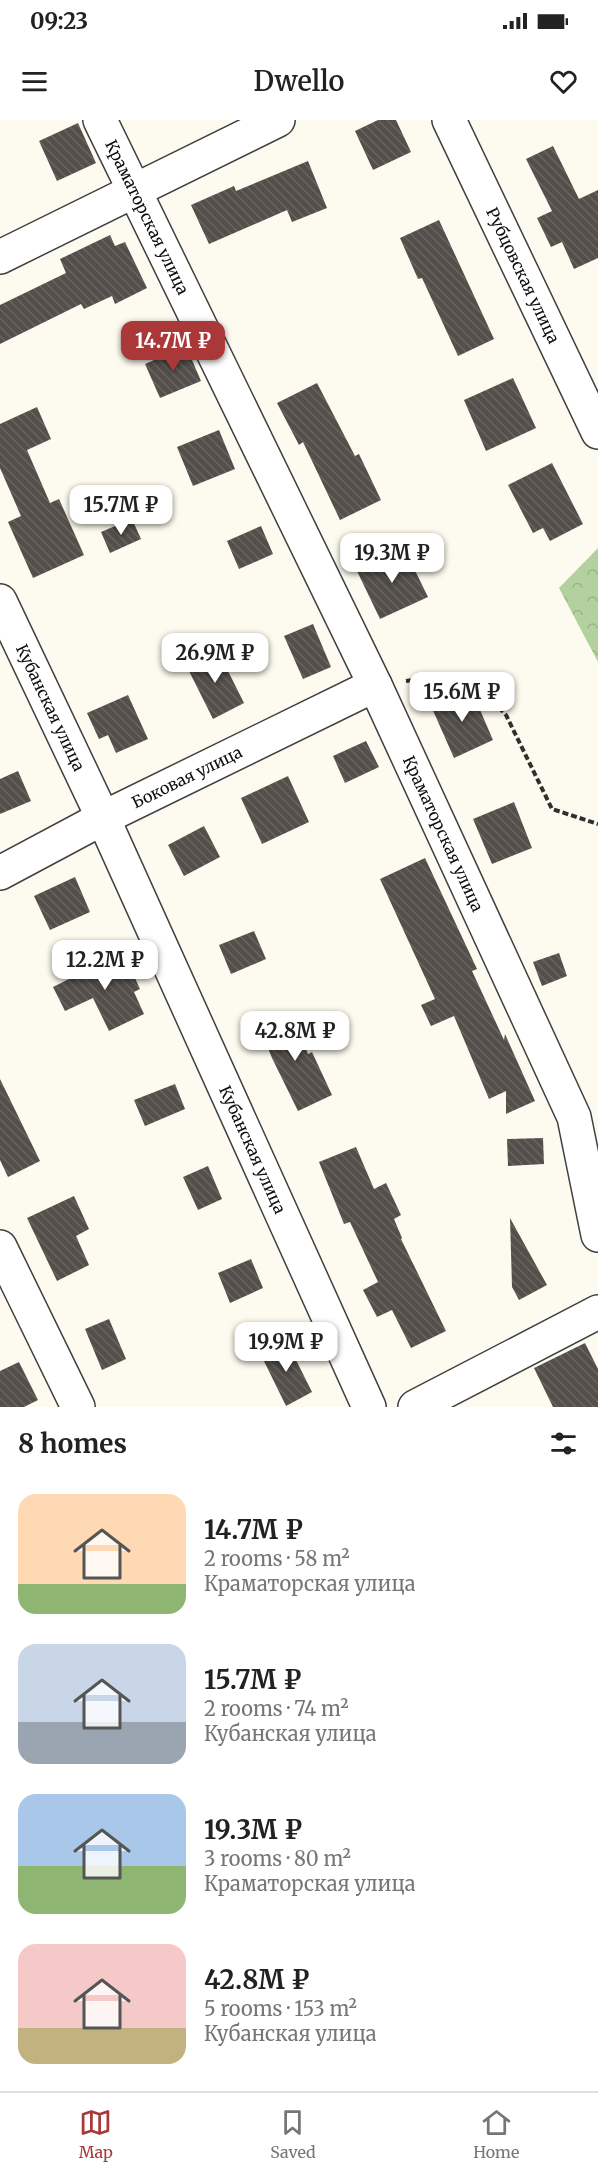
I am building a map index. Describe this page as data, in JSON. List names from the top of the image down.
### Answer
{
  "streets": {
    "street": [
      "Краматорская улица",
      "Рубцовская улица",
      "Кубанская улица",
      "Боковая улица"
    ]
  },
  "crossings": [
    ["Краматорская улица", "Боковая улица"],
    ["Кубанская улица", "Боковая улица"]
  ],
  "page": {
    "status": "09:23",
    "header": "Dwello",
    "price": [
      "14.7M ₽",
      "15.7M ₽",
      "19.3M ₽",
      "26.9M ₽",
      "15.6M ₽",
      "12.2M ₽",
      "42.8M ₽",
      "19.9M ₽"
    ],
    "heading": "8 homes",
    "list": [
      {
        "name": "14.7M ₽",
        "note": "2 rooms · 58 m² · Краматорская улица"
      },
      {
        "name": "15.7M ₽",
        "note": "2 rooms · 74 m² · Кубанская улица"
      },
      {
        "name": "19.3M ₽",
        "note": "3 rooms · 80 m² · Краматорская улица"
      },
      {
        "name": "42.8M ₽",
        "note": "5 rooms · 153 m² · Кубанская улица"
      }
    ],
    "tabs": ["Map", "Saved", "Home"]
  }
}
